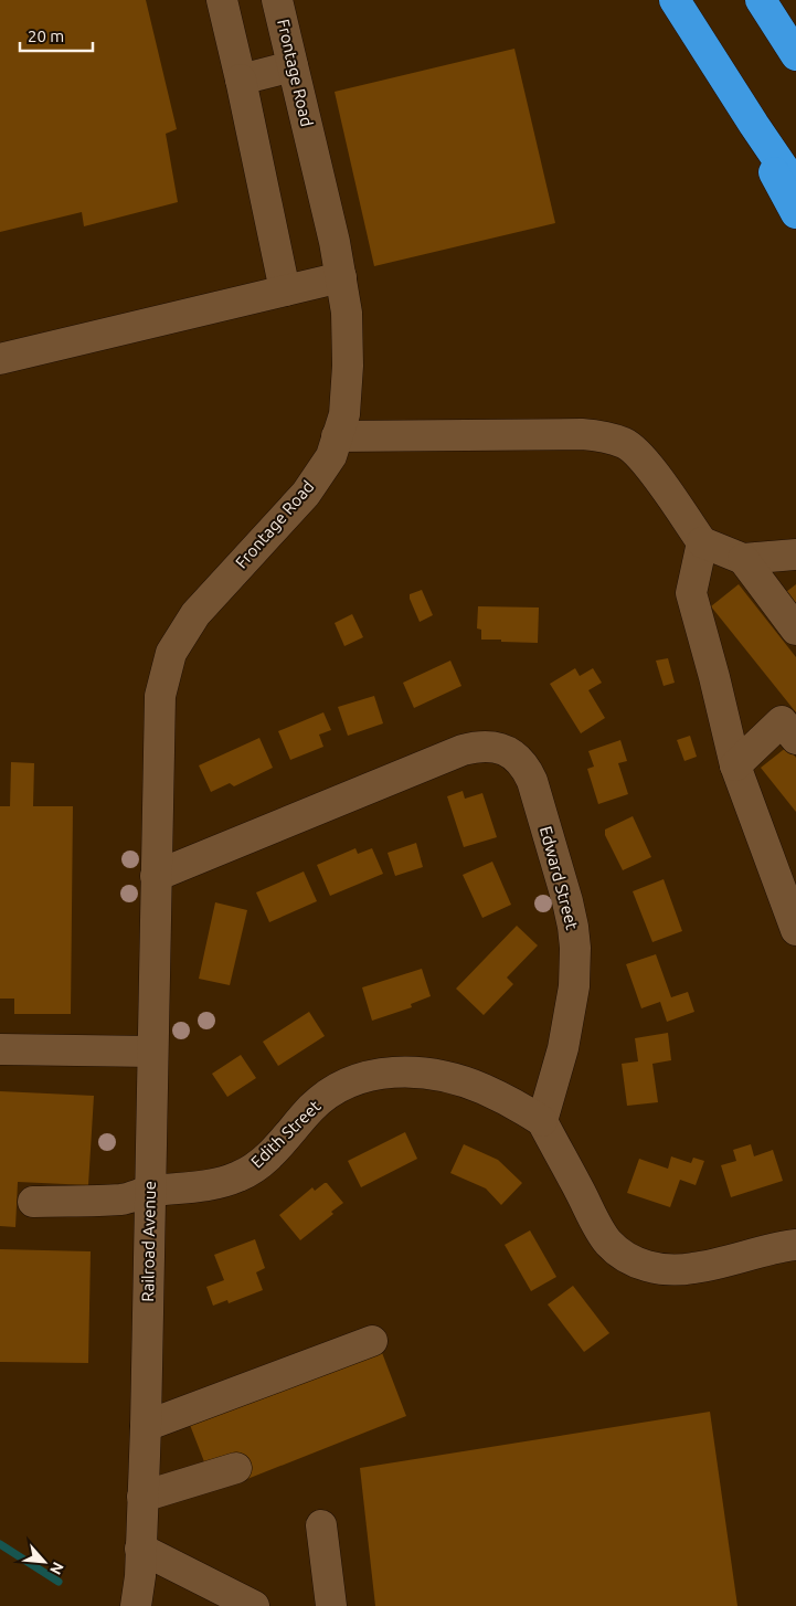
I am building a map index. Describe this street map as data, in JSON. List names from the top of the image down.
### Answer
{
  "streets": {
    "street": [
      "Frontage Road",
      "Edward Street",
      "Edith Street",
      "Railroad Avenue"
    ]
  },
  "crossings": [
    ["Frontage Road", "Edward Street"],
    ["Frontage Road", "Railroad Avenue"],
    ["Edward Street", "Edith Street"],
    ["Edward Street", "Railroad Avenue"],
    ["Edith Street", "Railroad Avenue"]
  ],
  "scale_bar": "20 m",
  "north": "bottom right"
}
